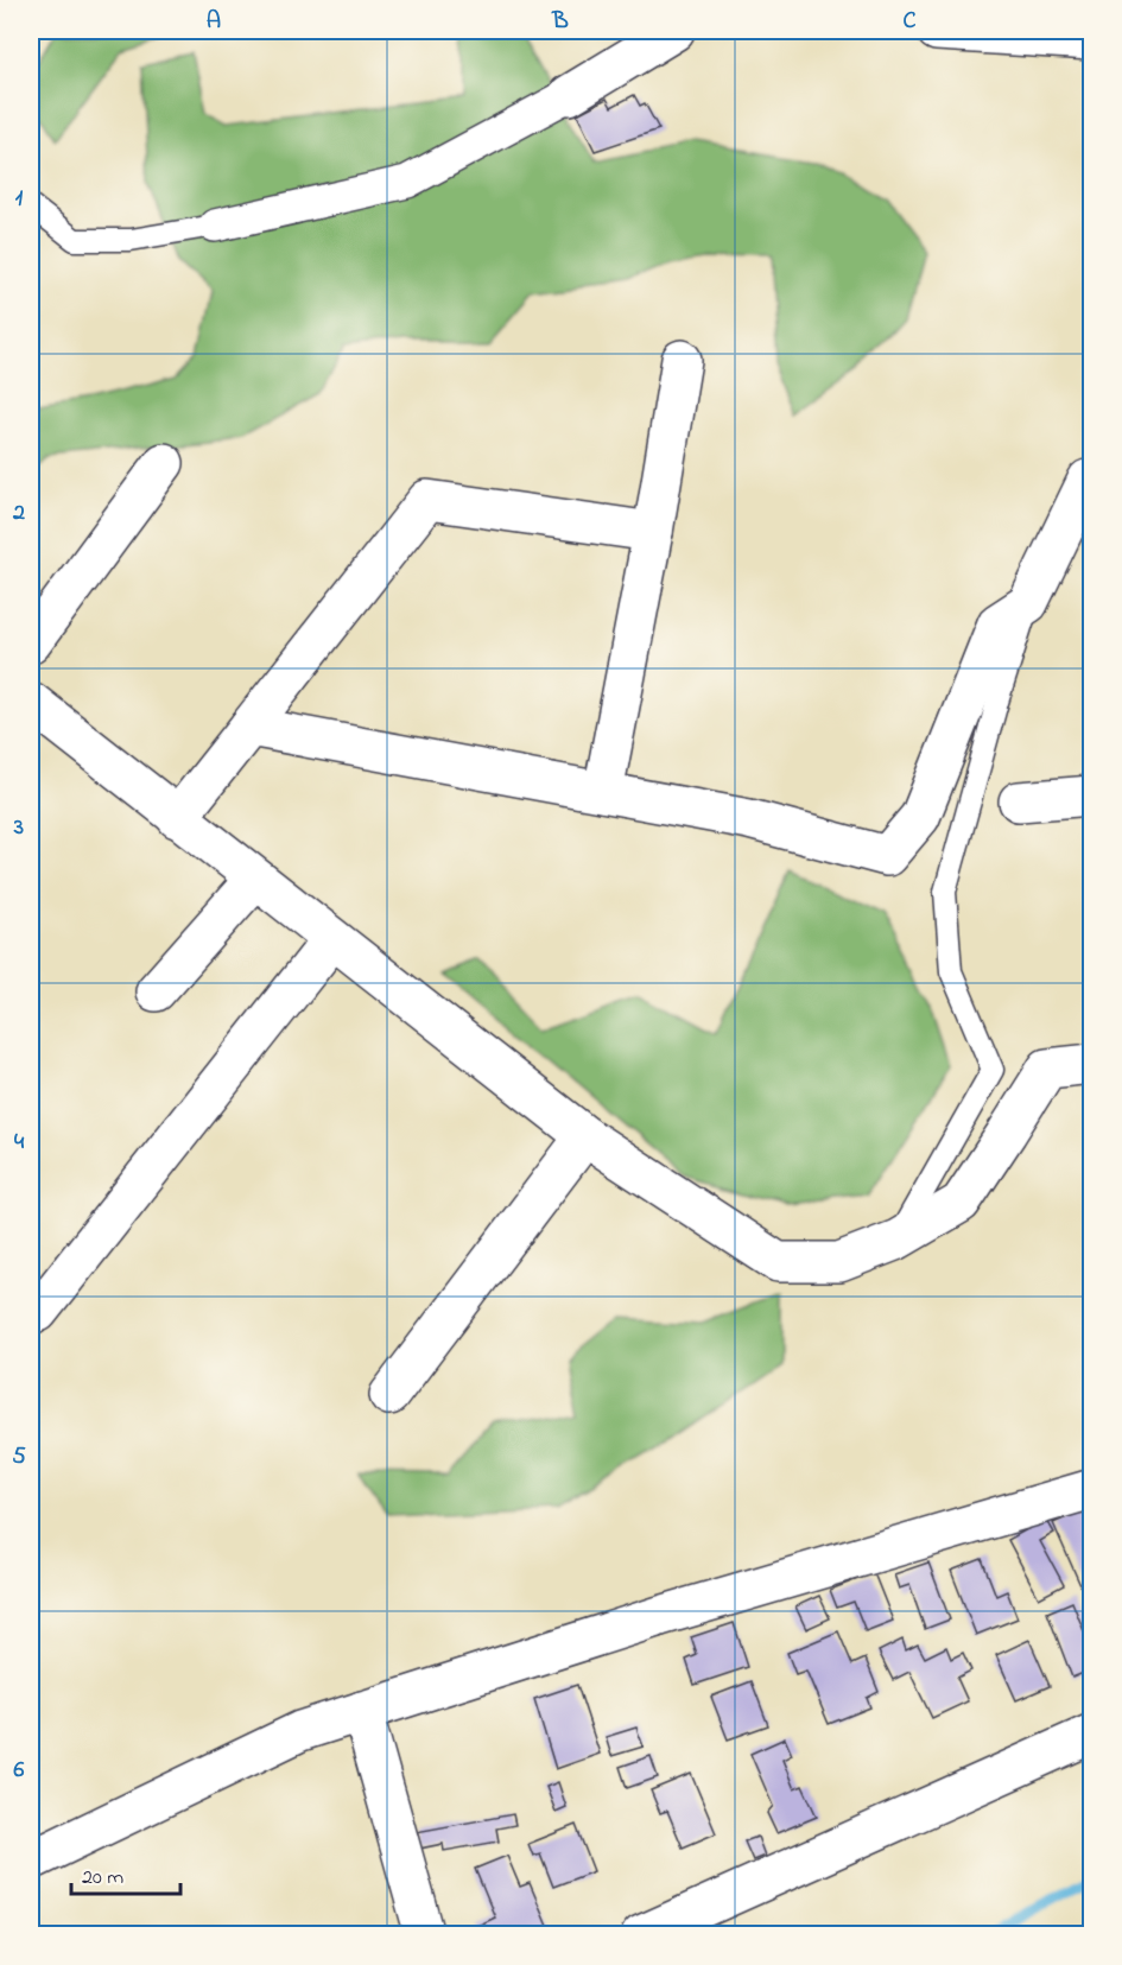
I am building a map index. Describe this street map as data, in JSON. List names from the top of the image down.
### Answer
{
  "scale_bar": "20 m",
  "grid": {
    "columns": ["A", "B", "C"],
    "rows": [
      "1",
      "2",
      "3",
      "4",
      "5",
      "6"
    ]
  }
}
